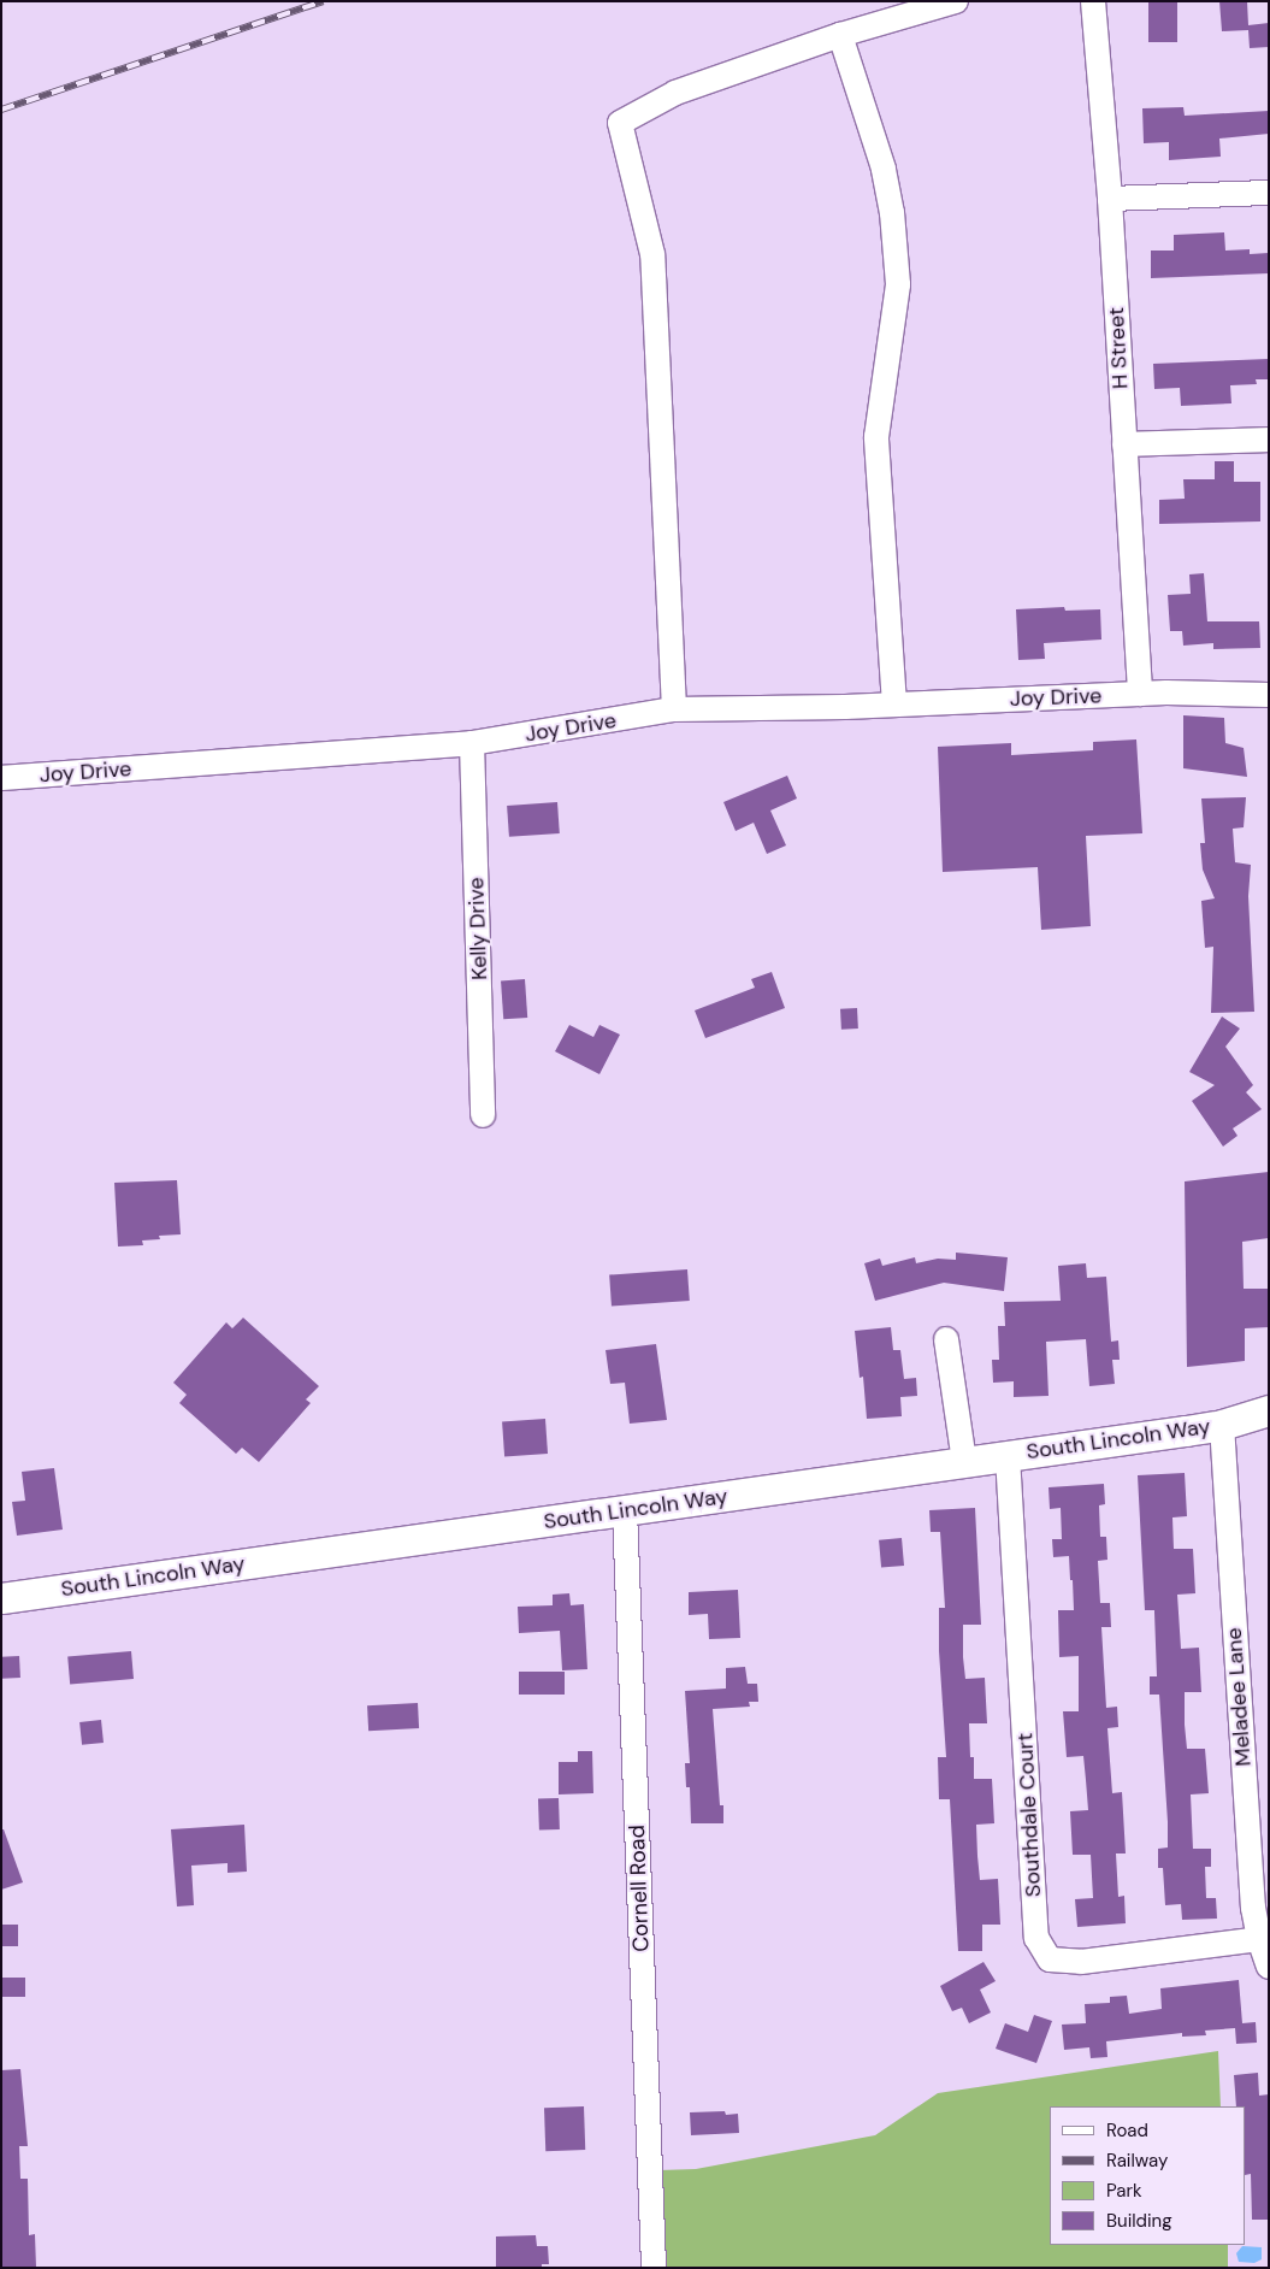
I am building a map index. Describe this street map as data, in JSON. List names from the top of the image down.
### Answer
{
  "streets": {
    "main road": ["South Lincoln Way"],
    "street": [
      "H Street",
      "Joy Drive",
      "Kelly Drive",
      "Meladee Lane",
      "Southdale Court",
      "Cornell Road"
    ]
  },
  "crossings": [
    ["H Street", "Joy Drive"],
    ["Joy Drive", "Kelly Drive"],
    ["South Lincoln Way", "Meladee Lane"],
    ["South Lincoln Way", "Southdale Court"],
    ["South Lincoln Way", "Cornell Road"],
    ["Meladee Lane", "Southdale Court"]
  ],
  "legend": [
    "Road",
    "Railway",
    "Park",
    "Building"
  ]
}
